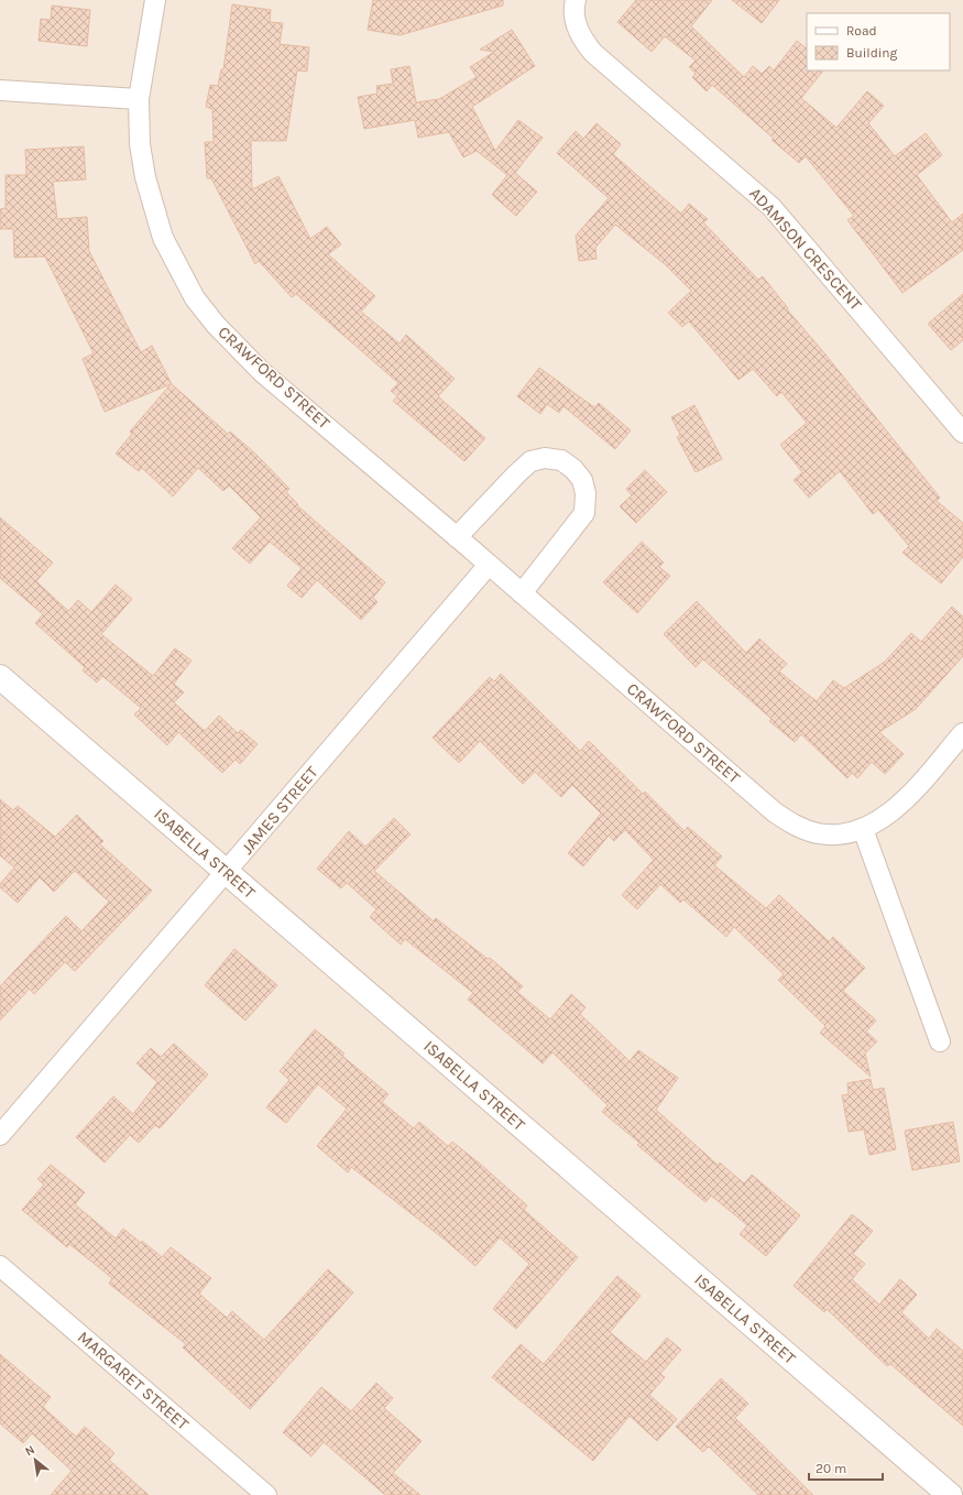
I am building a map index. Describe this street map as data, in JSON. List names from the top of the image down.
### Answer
{
  "streets": {
    "street": [
      "ADAMSON CRESCENT",
      "CRAWFORD STREET",
      "JAMES STREET",
      "ISABELLA STREET",
      "MARGARET STREET"
    ]
  },
  "crossings": [
    ["CRAWFORD STREET", "JAMES STREET"],
    ["JAMES STREET", "ISABELLA STREET"]
  ],
  "legend": ["Road", "Building"],
  "scale_bar": "20 m",
  "north": "top left"
}
